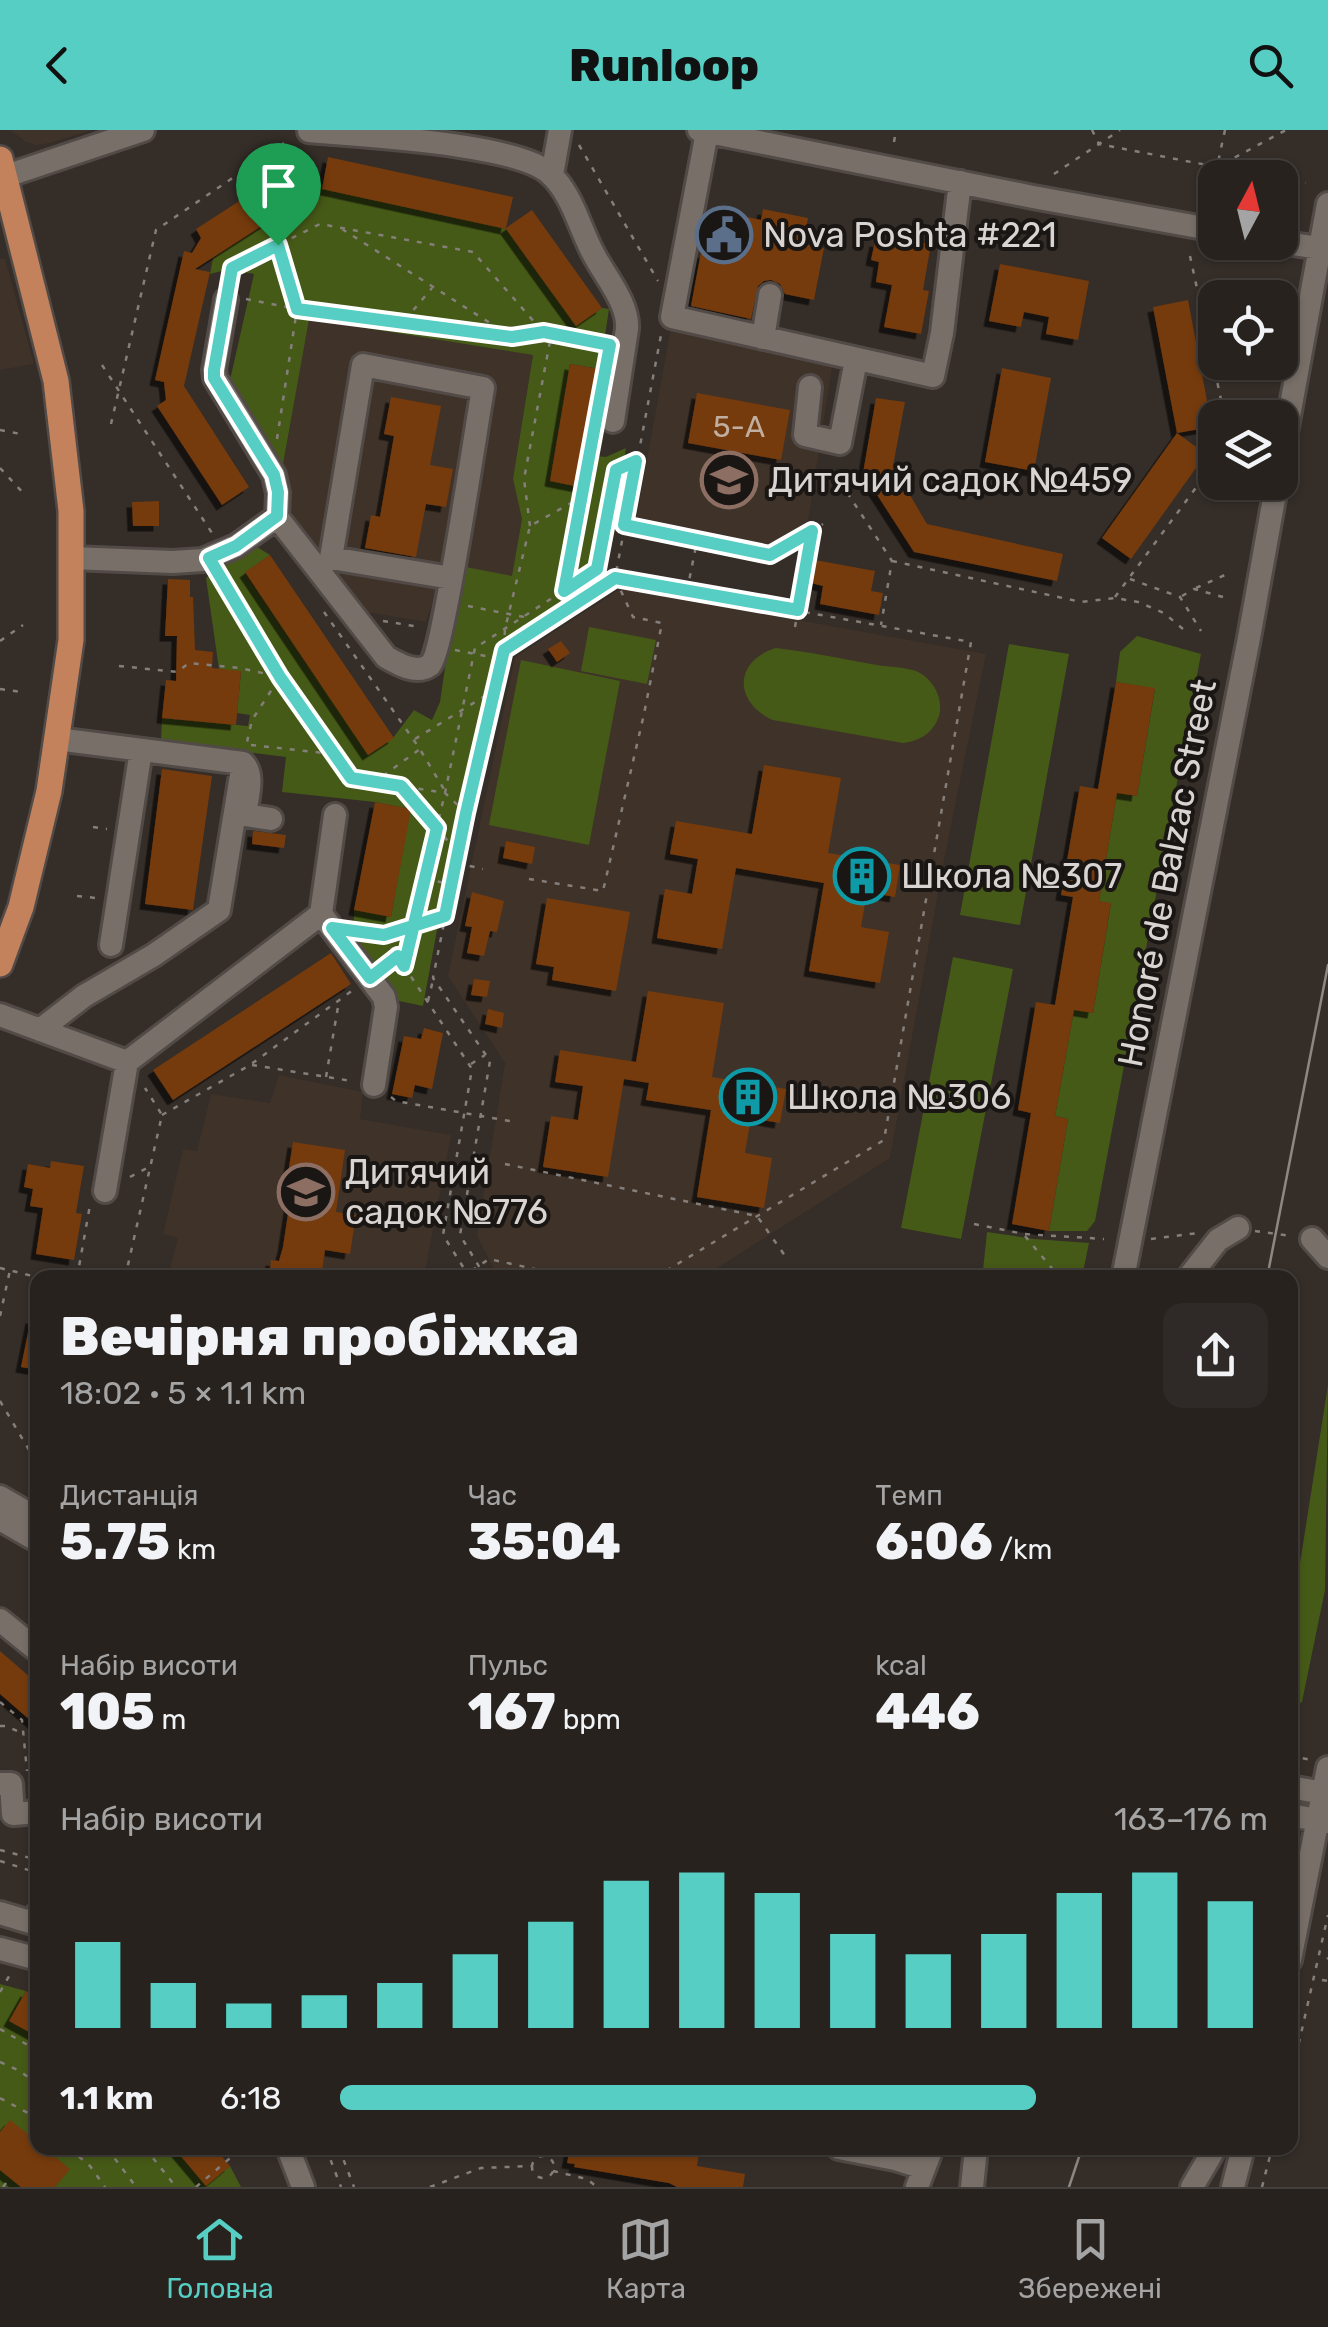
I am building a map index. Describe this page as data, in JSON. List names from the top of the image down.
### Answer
{
  "streets": {
    "street": ["Honoré de Balzac Street"]
  },
  "places": {
    "public building": ["Nova Poshta #221"],
    "school or university": ["Дитячий садок №459", "Дитячий садок №776"],
    "building": ["Школа №307", "Школа №306"]
  },
  "house_numbers": ["5-А"],
  "north": "top",
  "page": {
    "header": "Runloop",
    "heading": ["Вечірня пробіжка", "18:02 · 5 × 1.1 km"],
    "stats": [
      ["Дистанція", "5.75 km"],
      ["Час", "35:04"],
      ["Темп", "6:06 /km"],
      ["Набір висоти", "105 m"],
      ["Пульс", "167 bpm"],
      ["kcal", "446"]
    ],
    "chart": ["Набір висоти", "163–176 m"],
    "list": [
      {
        "name": "1.1 km",
        "note": "6:18"
      }
    ],
    "tabs": ["Головна", "Карта", "Збережені"]
  }
}
